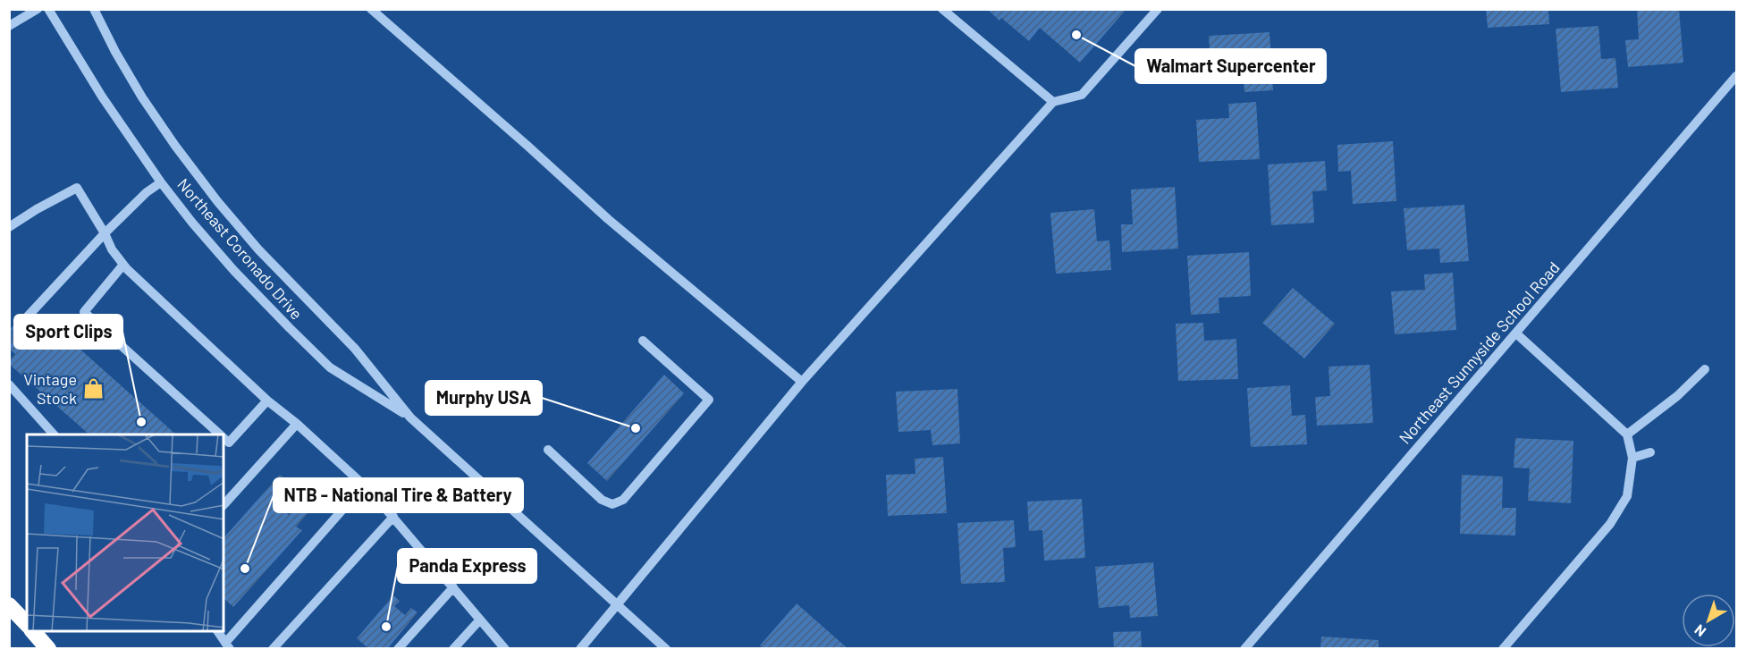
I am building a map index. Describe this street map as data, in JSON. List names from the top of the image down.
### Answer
{
  "streets": {
    "street": ["Northeast Coronado Drive", "Northeast Sunnyside School Road"]
  },
  "places": {
    "other": [
      "Walmart Supercenter",
      "Sport Clips",
      "Murphy USA",
      "NTB - National Tire & Battery",
      "Panda Express"
    ],
    "shop": ["Vintage Stock"]
  },
  "north": "bottom left"
}
